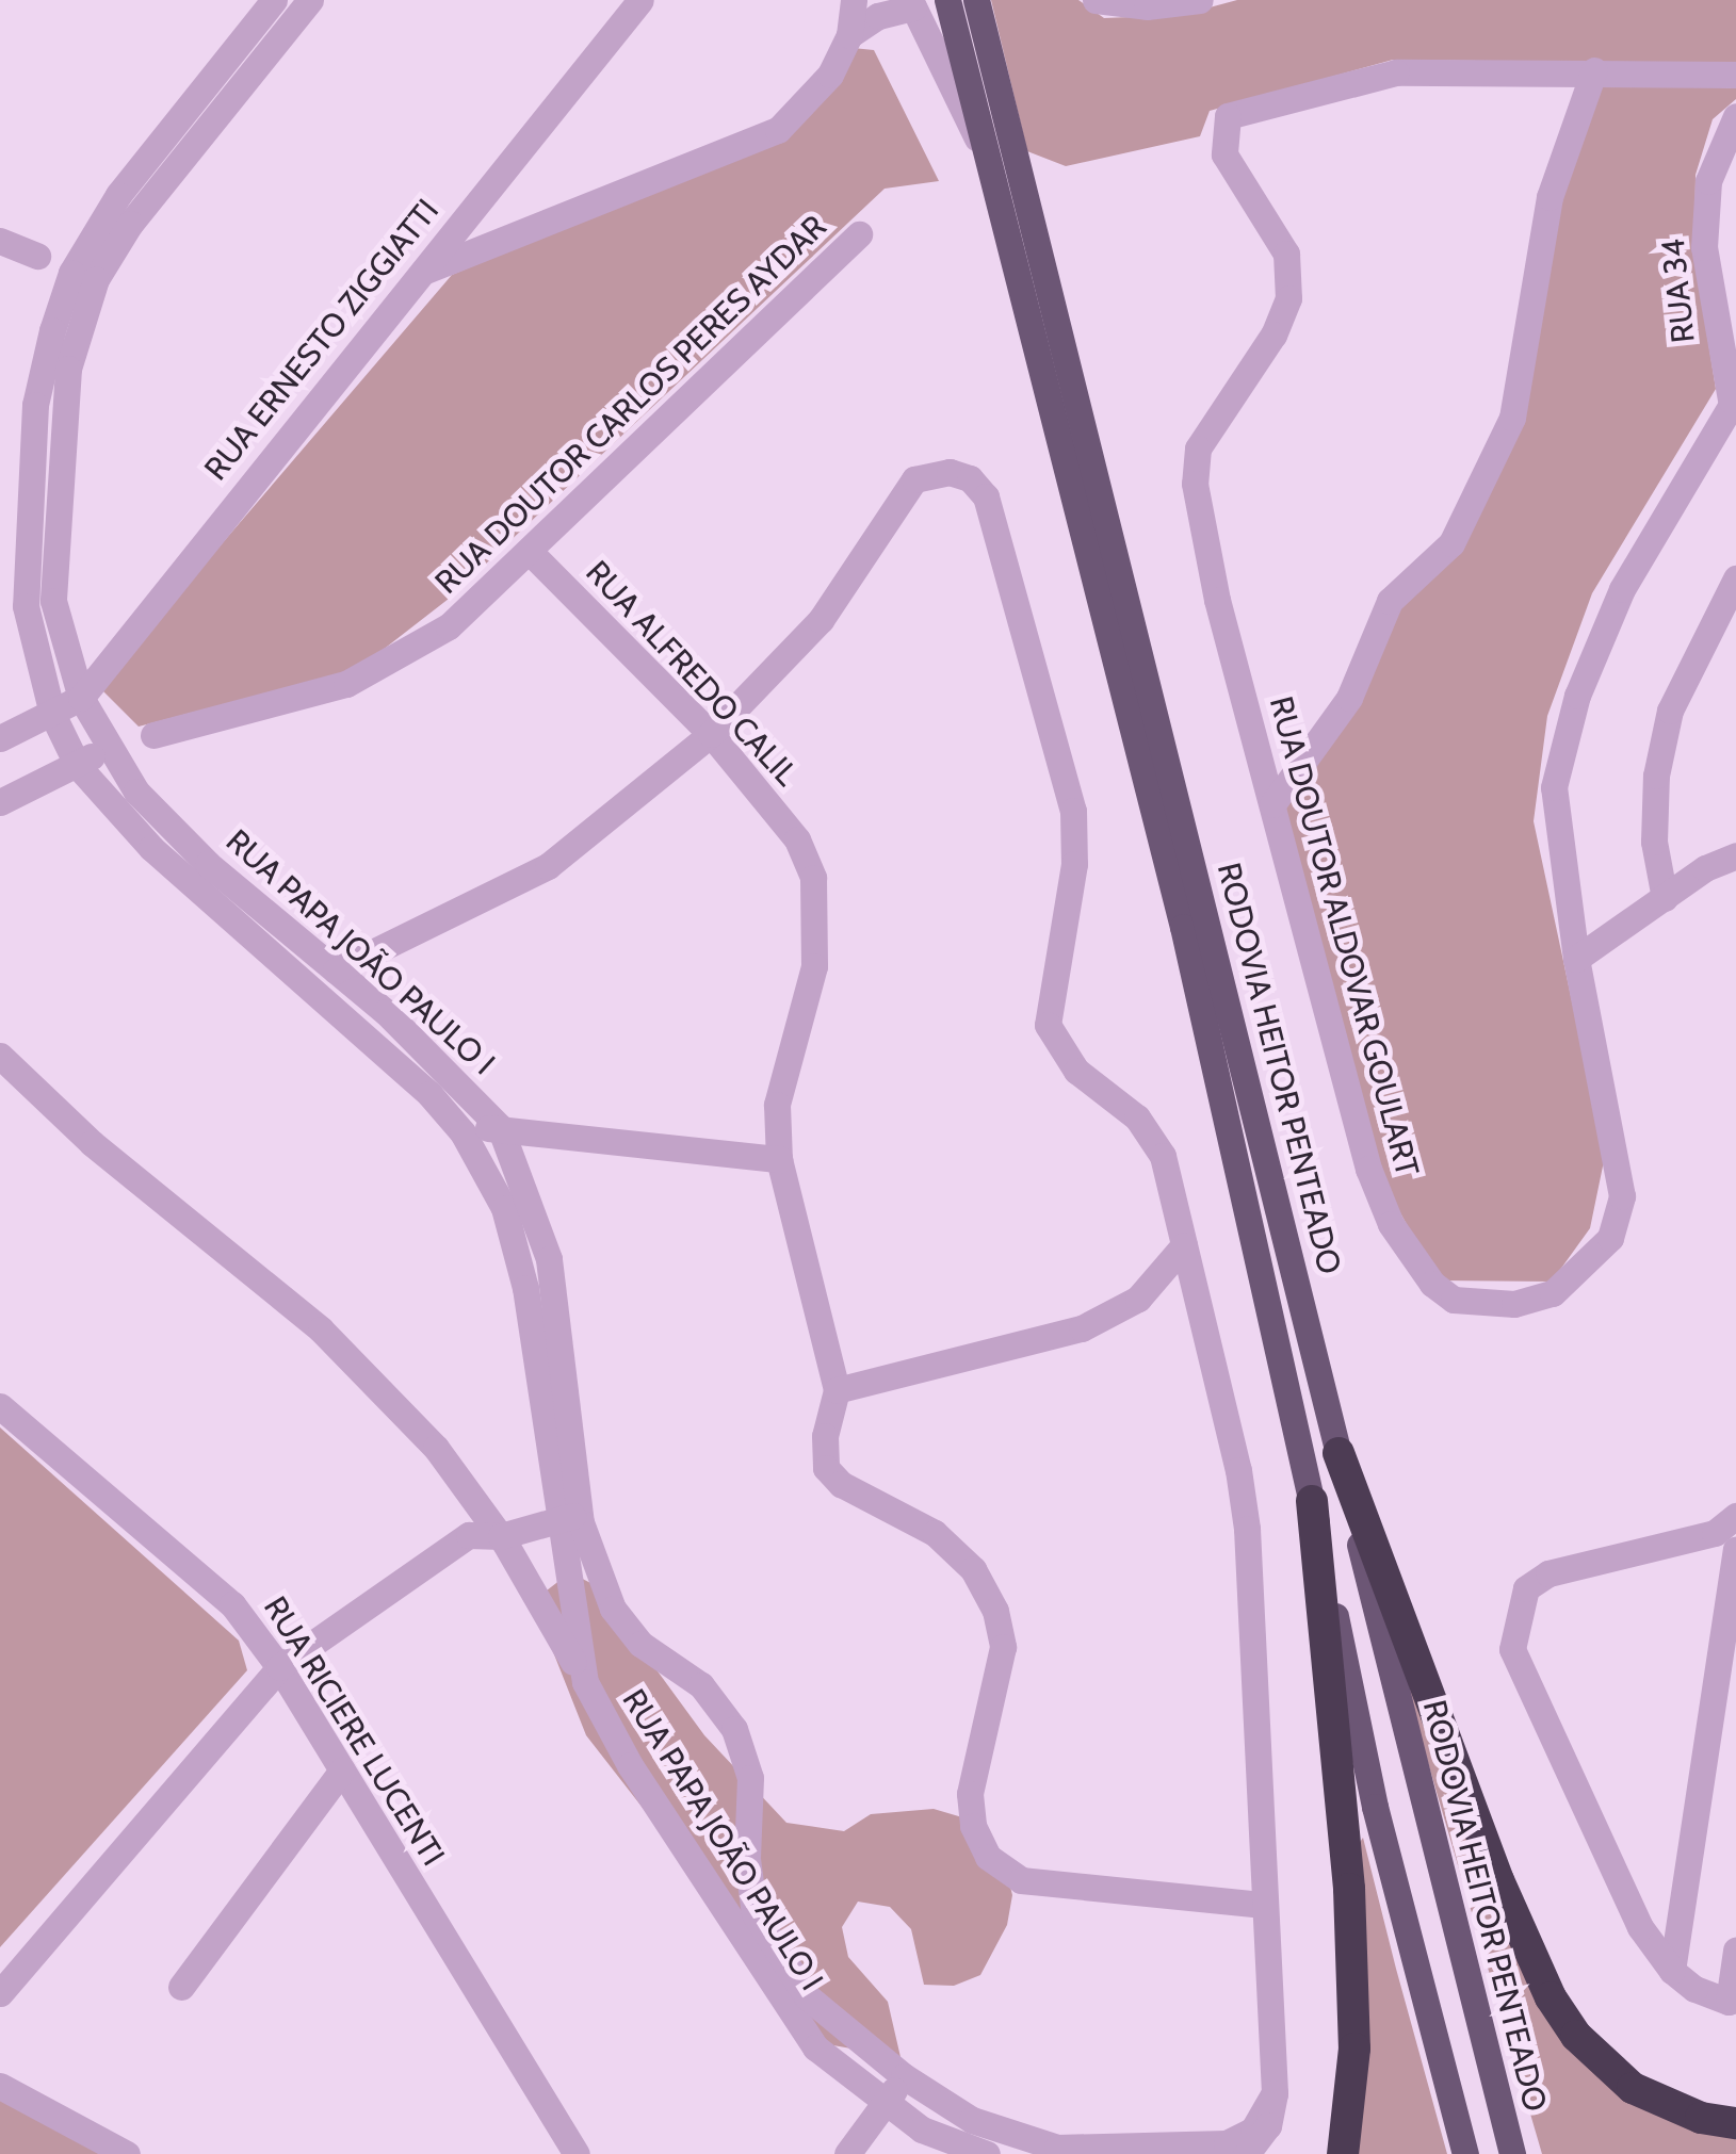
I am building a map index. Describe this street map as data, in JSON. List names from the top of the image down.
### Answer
{
  "streets": {
    "main road": ["RODOVIA HEITOR PENTEADO"],
    "street": [
      "RUA 34",
      "RUA ERNESTO ZIGGIATTI",
      "RUA DOUTOR CARLOS PERES AYDAR",
      "RUA ALFREDO CALIL",
      "RUA DOUTOR ALDOVAR GOULART",
      "RUA PAPA JOÃO PAULO I",
      "RUA RICIERE LUCENTI"
    ]
  },
  "crossings": [
    ["RUA 34", "RUA DOUTOR ALDOVAR GOULART"],
    ["RUA ERNESTO ZIGGIATTI", "RUA PAPA JOÃO PAULO I"],
    ["RUA DOUTOR CARLOS PERES AYDAR", "RUA ALFREDO CALIL"]
  ]
}
